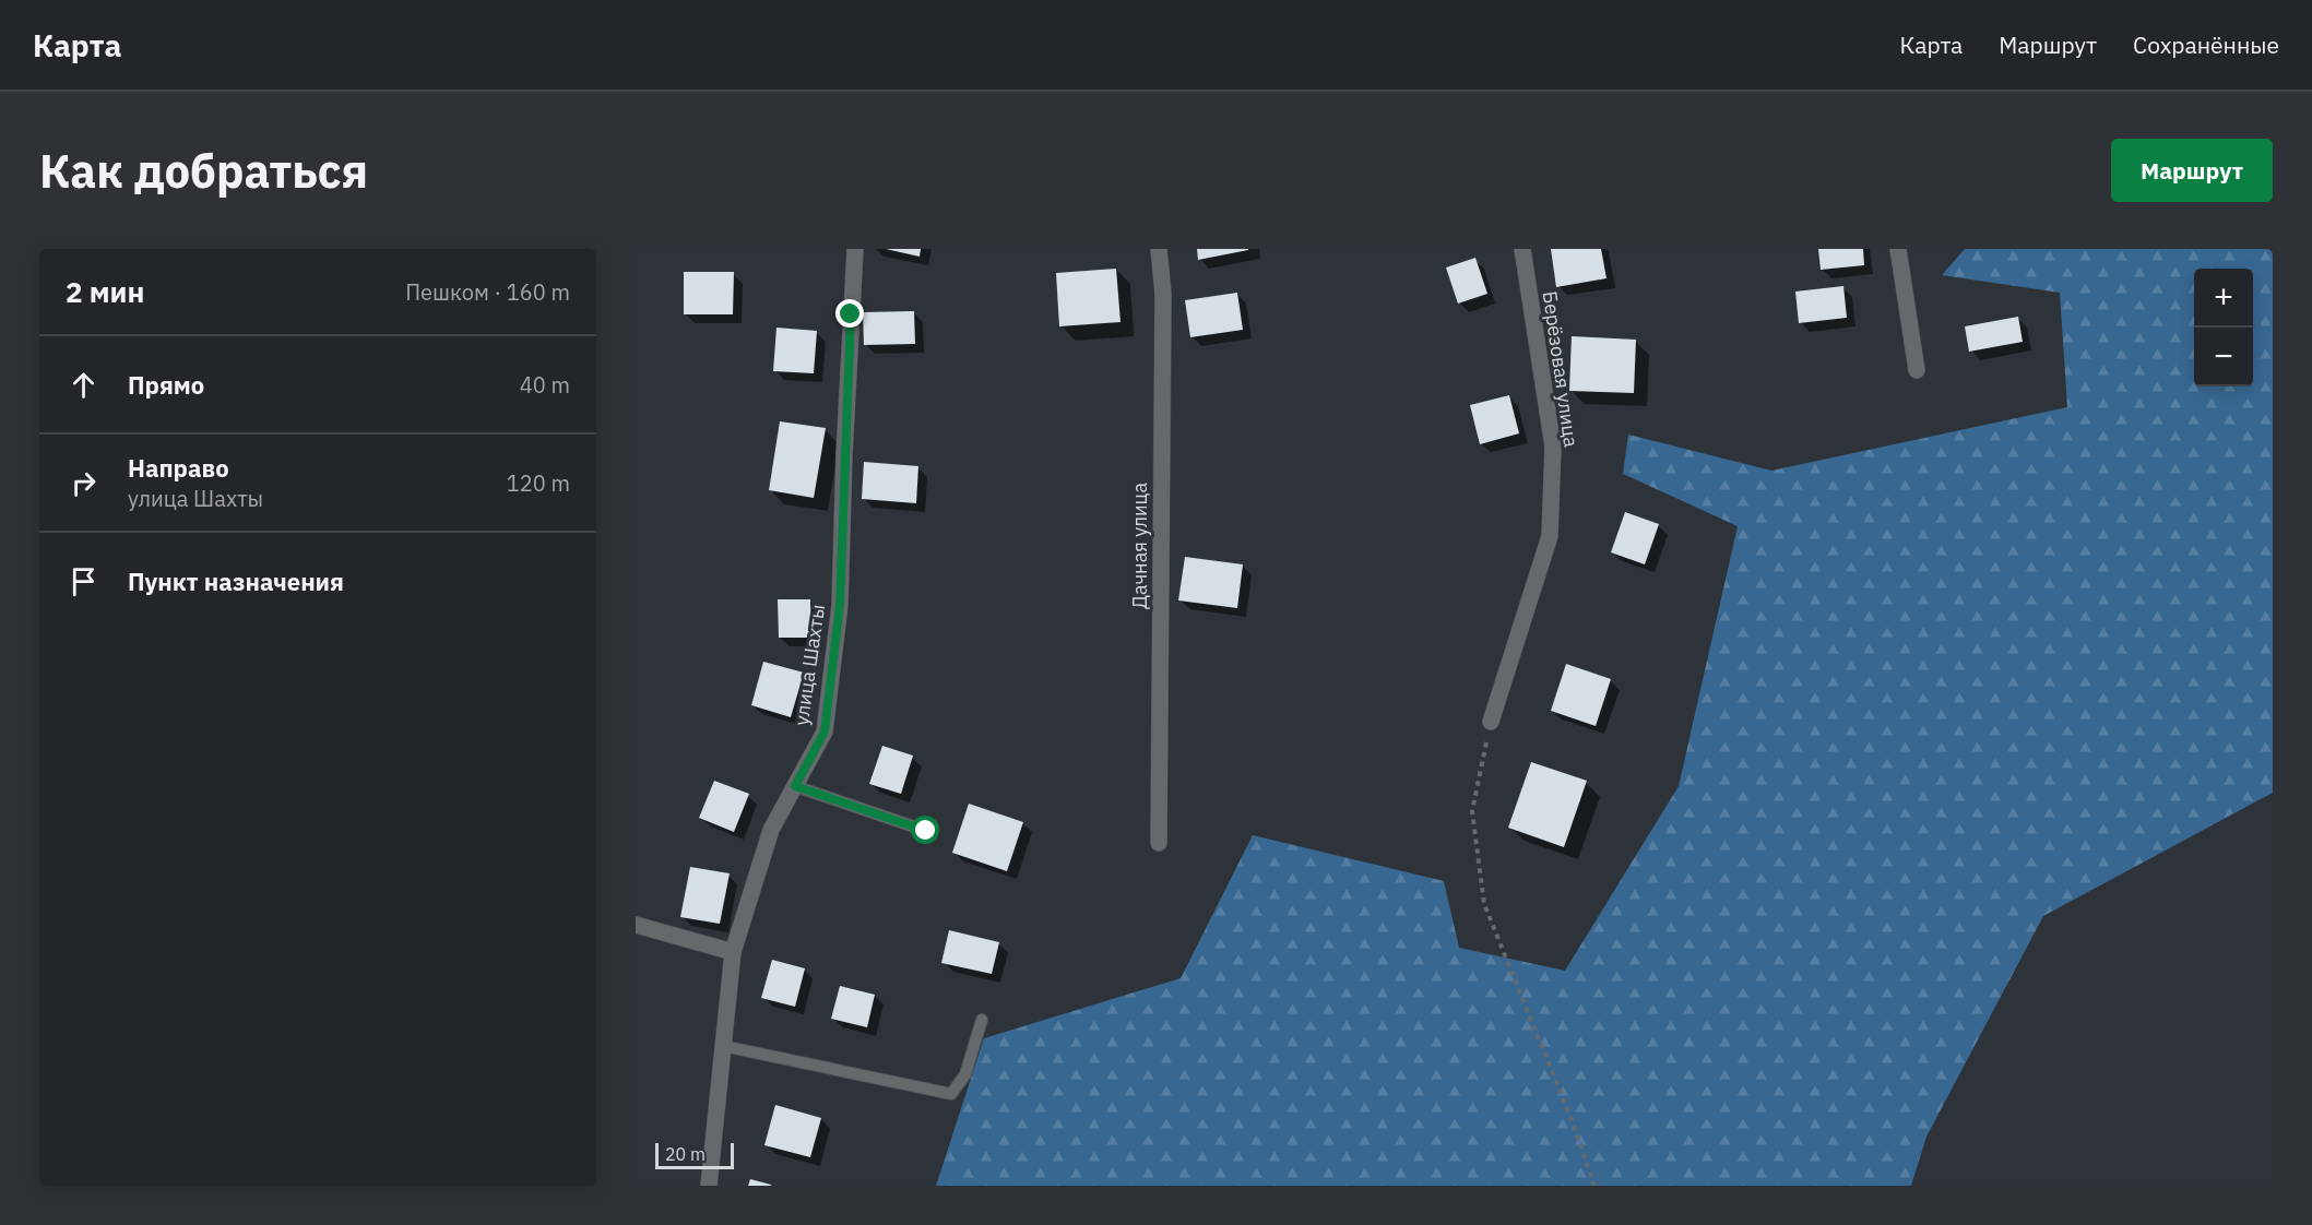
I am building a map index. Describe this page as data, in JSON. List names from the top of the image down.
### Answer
{
  "streets": {
    "street": ["Берёзовая улица", "Дачная улица", "улица Шахты"]
  },
  "scale_bar": "20 m",
  "page": {
    "header": "Карта",
    "nav": ["Карта", "Маршрут", "Сохранённые"],
    "buttons": "Маршрут",
    "title": "Как добраться",
    "heading": ["2 мин", "Пешком · 160 m"],
    "map_buttons": ["+", "−"],
    "list": [
      ["Прямо", "40 m"],
      ["Направо", "улица Шахты", "120 m"],
      "Пункт назначения"
    ],
    "scale": "20 m"
  }
}
